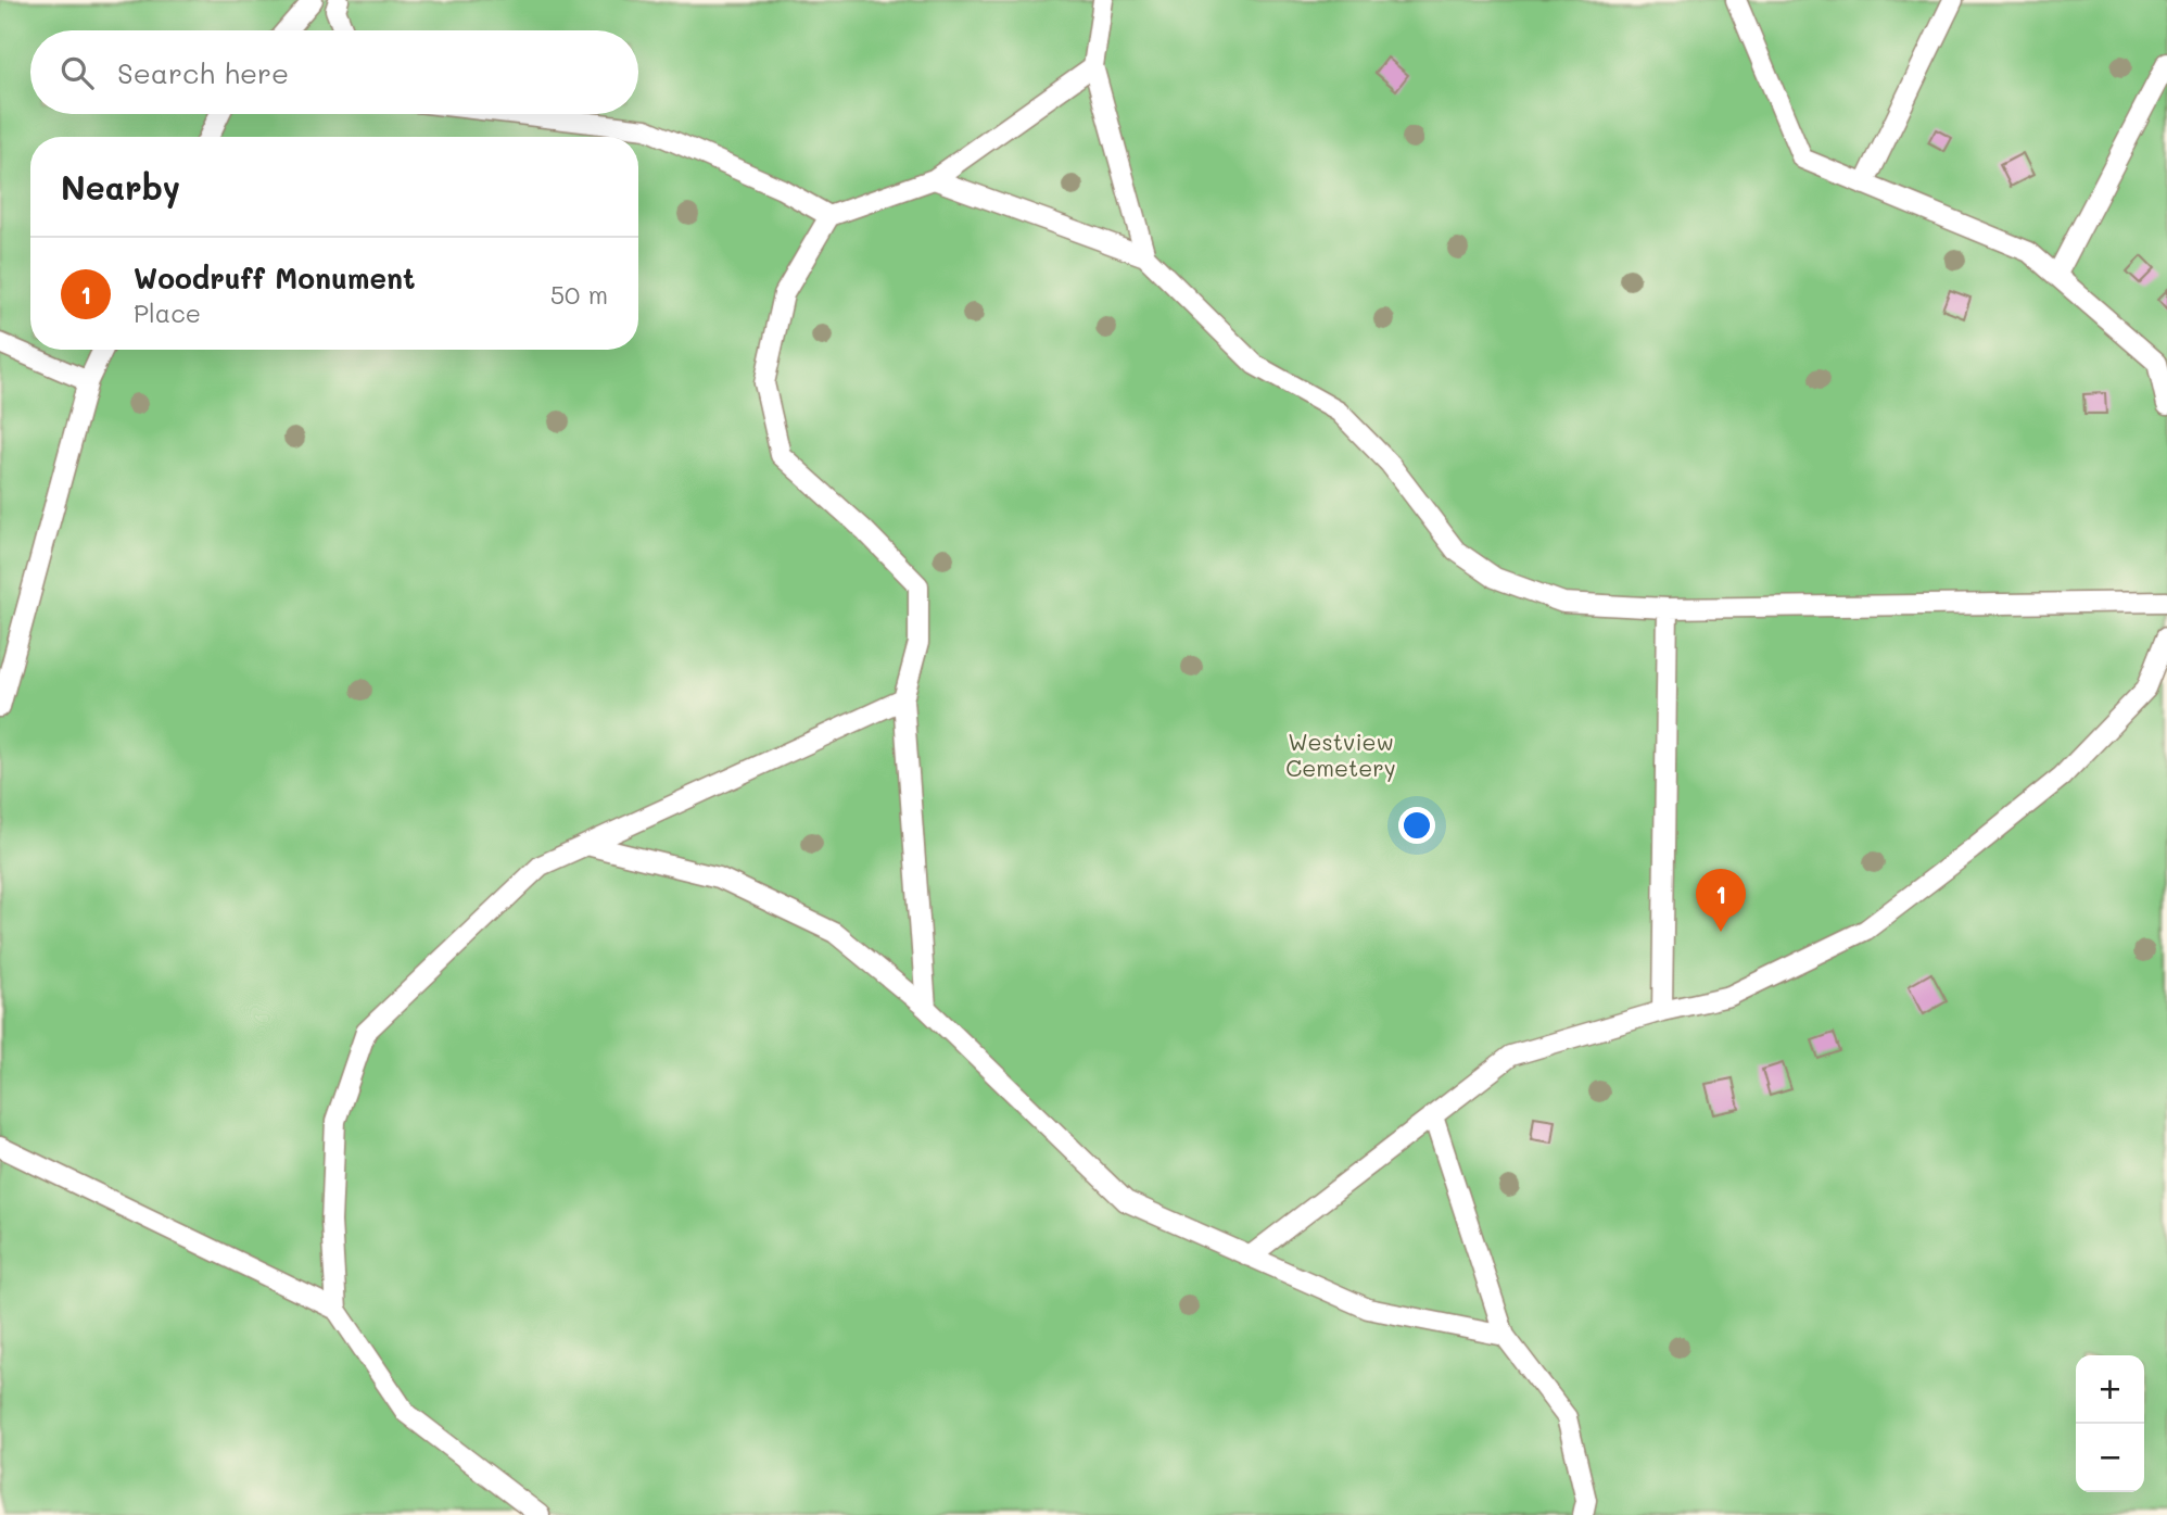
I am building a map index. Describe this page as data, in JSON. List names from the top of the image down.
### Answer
{
  "parks": ["Westview Cemetery"],
  "page": {
    "search": "Search here",
    "heading": "Nearby",
    "list": [
      {
        "mark": "1",
        "name": "Woodruff Monument",
        "note": "Place",
        "value": "50 m"
      }
    ],
    "pins": "1",
    "map_buttons": ["+", "−"]
  }
}
